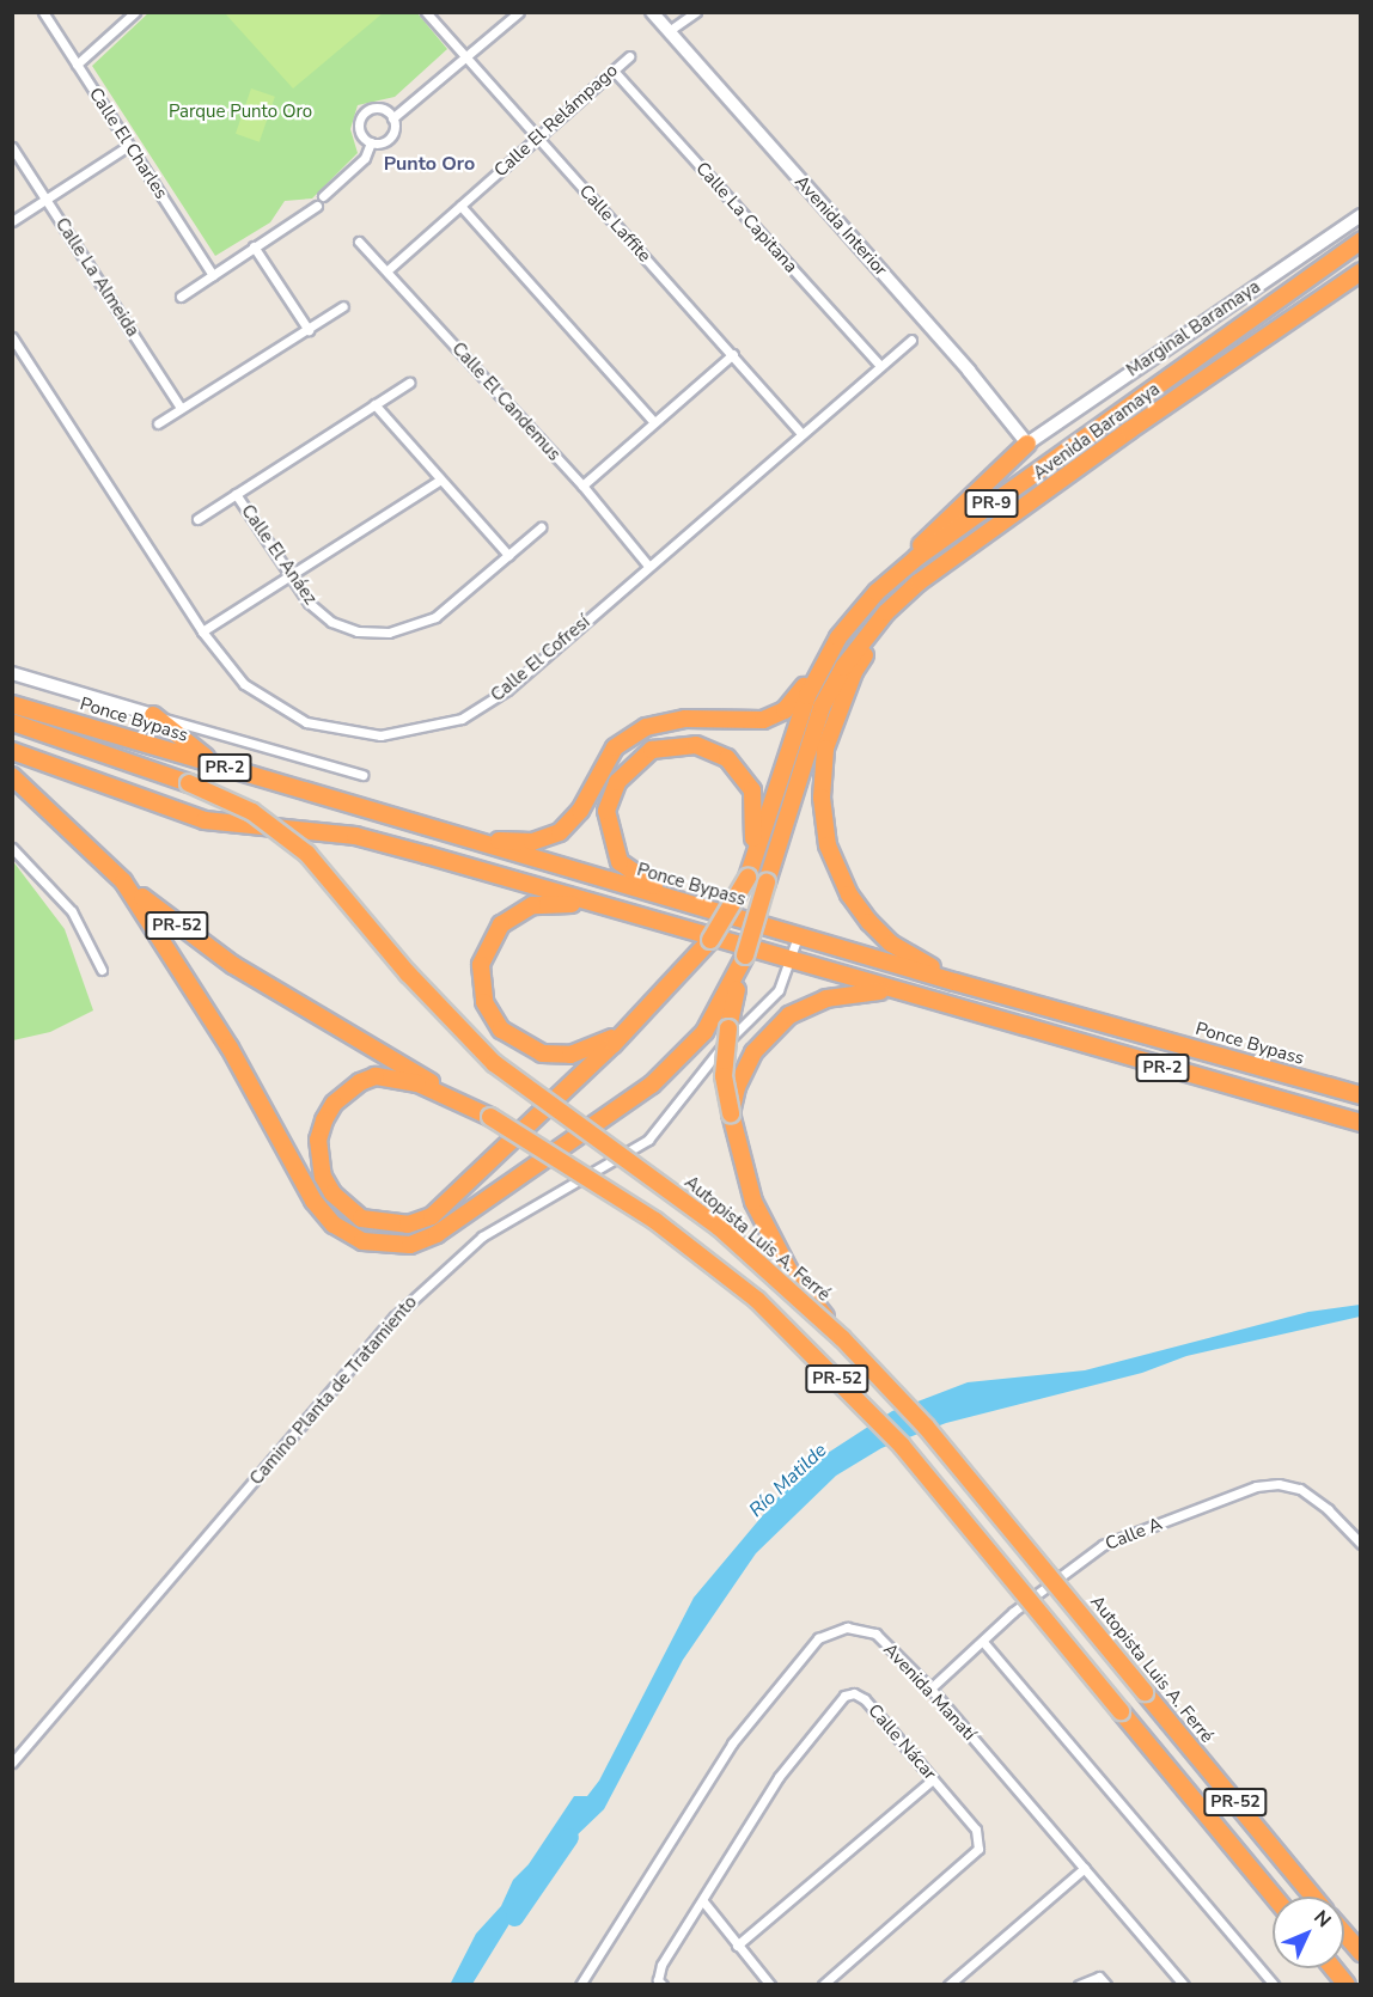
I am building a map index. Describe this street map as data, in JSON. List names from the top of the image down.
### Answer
{
  "streets": {
    "highway": [
      "Avenida Baramaya",
      "PR-9",
      "Ponce Bypass",
      "PR-2",
      "PR-52",
      "Autopista Luis A. Ferré"
    ],
    "street": [
      "Calle El Relámpago",
      "Calle El Charles",
      "Calle La Capitana",
      "Calle Laffite",
      "Avenida Interior",
      "Calle La Almeida",
      "Marginal Baramaya",
      "Calle El Candemus",
      "Calle El Anáez",
      "Calle El Cofresí",
      "Camino Planta de Tratamiento",
      "Calle A",
      "Avenida Manatí",
      "Calle Nácar"
    ]
  },
  "crossings": [
    ["Calle El Relámpago", "Calle La Capitana"],
    ["Calle El Relámpago", "Calle Laffite"],
    ["Calle El Relámpago", "Calle El Candemus"],
    ["Calle La Capitana", "Calle El Cofresí"],
    ["Calle Laffite", "Calle El Cofresí"],
    ["Avenida Interior", "Marginal Baramaya"],
    ["Calle El Candemus", "Calle El Cofresí"],
    ["Ponce Bypass", "Camino Planta de Tratamiento"],
    ["PR-2", "Camino Planta de Tratamiento"],
    ["Calle A", "Avenida Manatí"]
  ],
  "districts": ["Punto Oro"],
  "water": ["Río Matilde"],
  "parks": ["Parque Punto Oro"],
  "north": "top right"
}
